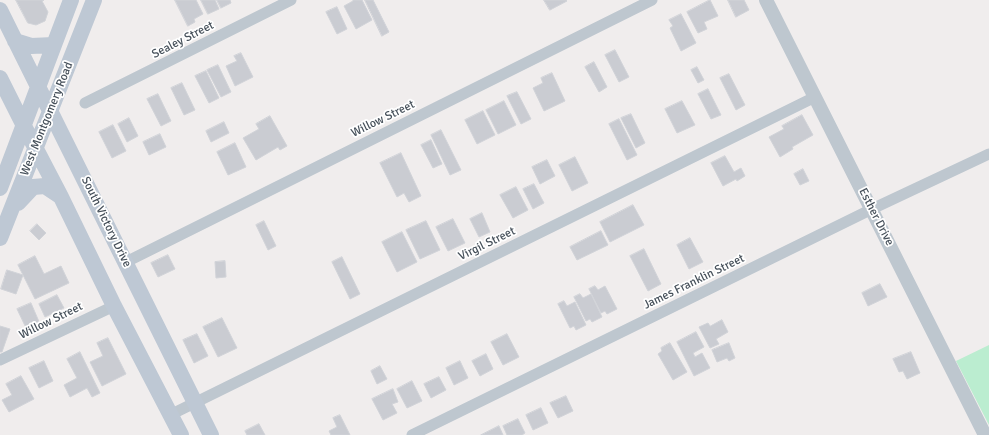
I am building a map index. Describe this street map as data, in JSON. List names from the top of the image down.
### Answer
{
  "streets": {
    "main road": ["West Montgomery Road", "South Victory Drive"],
    "street": [
      "Sealey Street",
      "Willow Street",
      "Esther Drive",
      "Virgil Street",
      "James Franklin Street"
    ]
  },
  "crossings": [
    ["West Montgomery Road", "South Victory Drive"],
    ["Willow Street", "South Victory Drive"],
    ["Esther Drive", "Virgil Street"],
    ["Esther Drive", "James Franklin Street"],
    ["South Victory Drive", "Virgil Street"]
  ]
}
